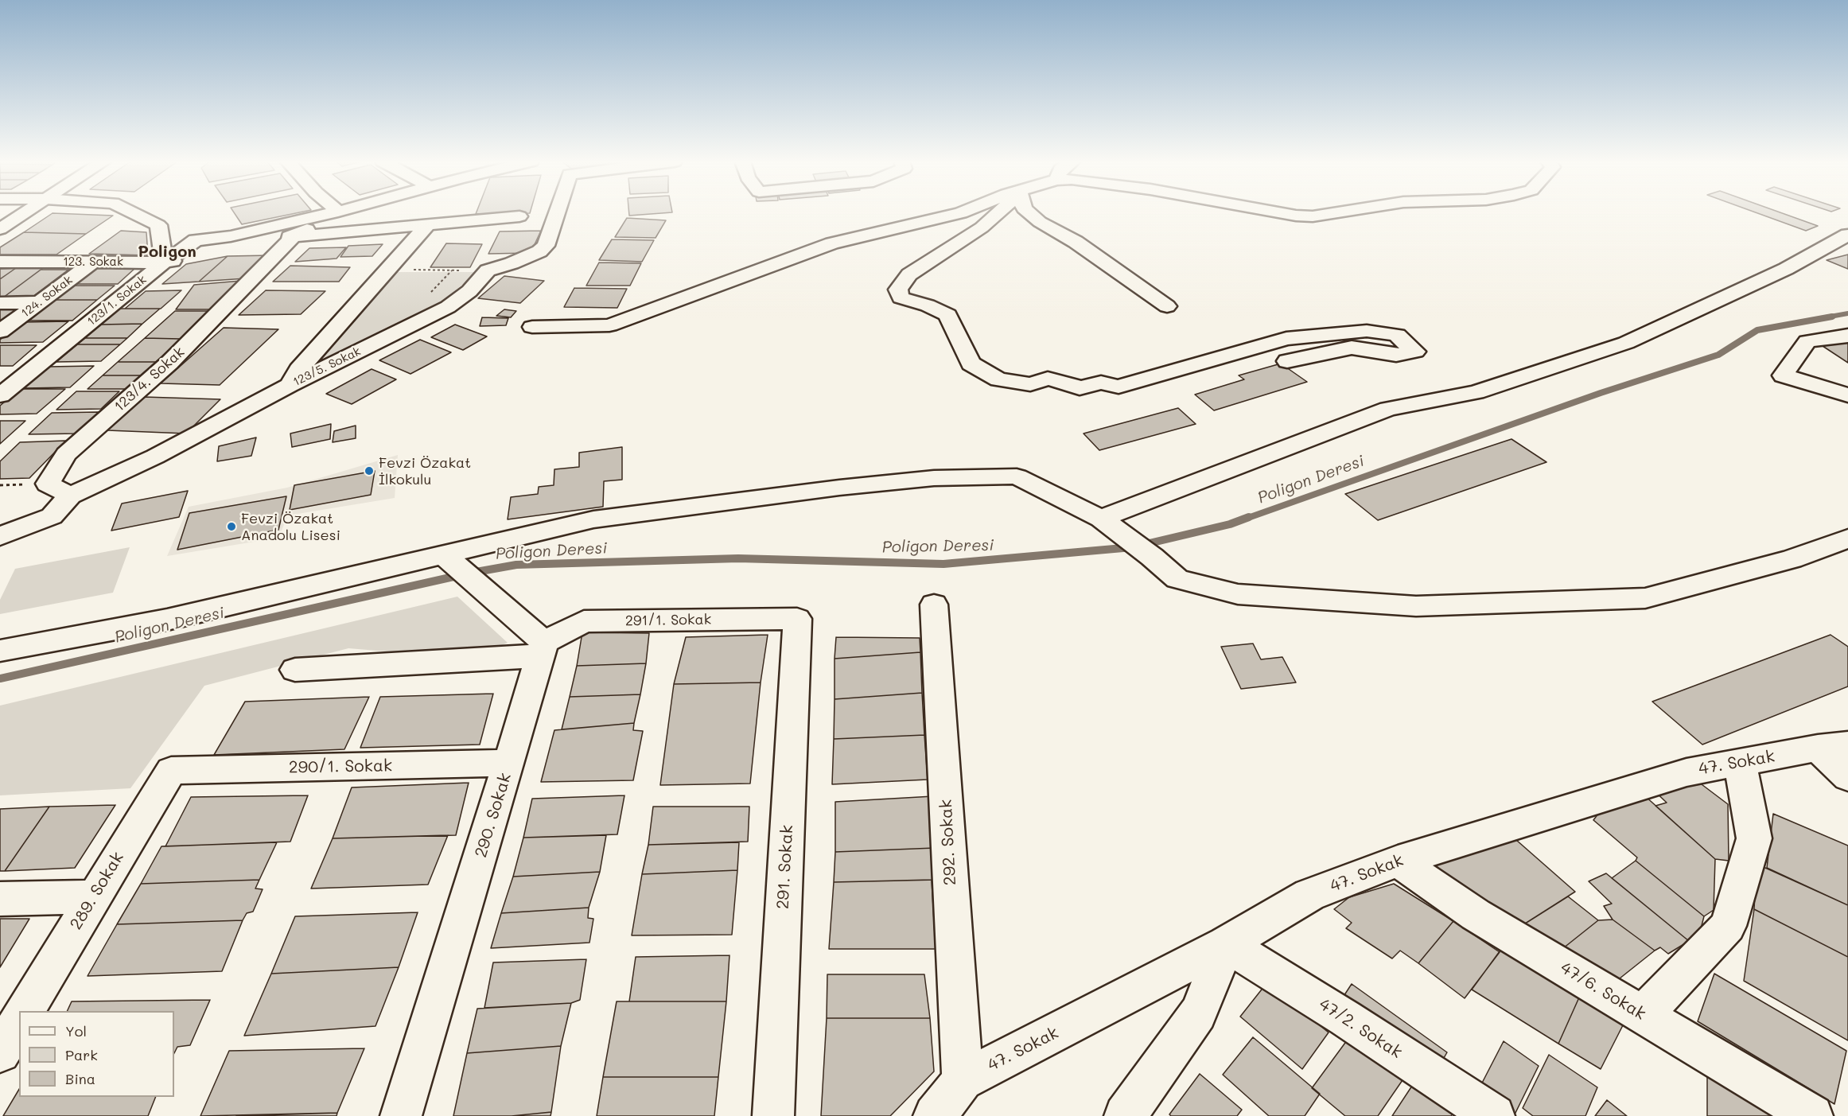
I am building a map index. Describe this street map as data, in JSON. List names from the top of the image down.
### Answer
{
  "streets": {
    "street": [
      "123. Sokak",
      "124. Sokak",
      "123/1. Sokak",
      "123/5. Sokak",
      "123/4. Sokak",
      "291/1. Sokak",
      "47. Sokak",
      "290/1. Sokak",
      "290. Sokak",
      "292. Sokak",
      "291. Sokak",
      "289. Sokak",
      "47/6. Sokak",
      "47/2. Sokak"
    ]
  },
  "crossings": [
    ["123. Sokak", "124. Sokak"],
    ["123. Sokak", "123/1. Sokak"],
    ["123. Sokak", "123/4. Sokak"],
    ["123/5. Sokak", "123/4. Sokak"],
    ["291/1. Sokak", "290. Sokak"],
    ["291/1. Sokak", "291. Sokak"],
    ["47. Sokak", "292. Sokak"],
    ["47. Sokak", "47/6. Sokak"],
    ["47. Sokak", "47/2. Sokak"],
    ["290/1. Sokak", "290. Sokak"],
    ["290/1. Sokak", "289. Sokak"]
  ],
  "districts": ["Poligon"],
  "water": ["Poligon Deresi"],
  "places": ["Fevzi Özakat İlkokulu", "Fevzi Özakat Anadolu Lisesi"],
  "legend": ["Yol", "Park", "Bina"]
}
